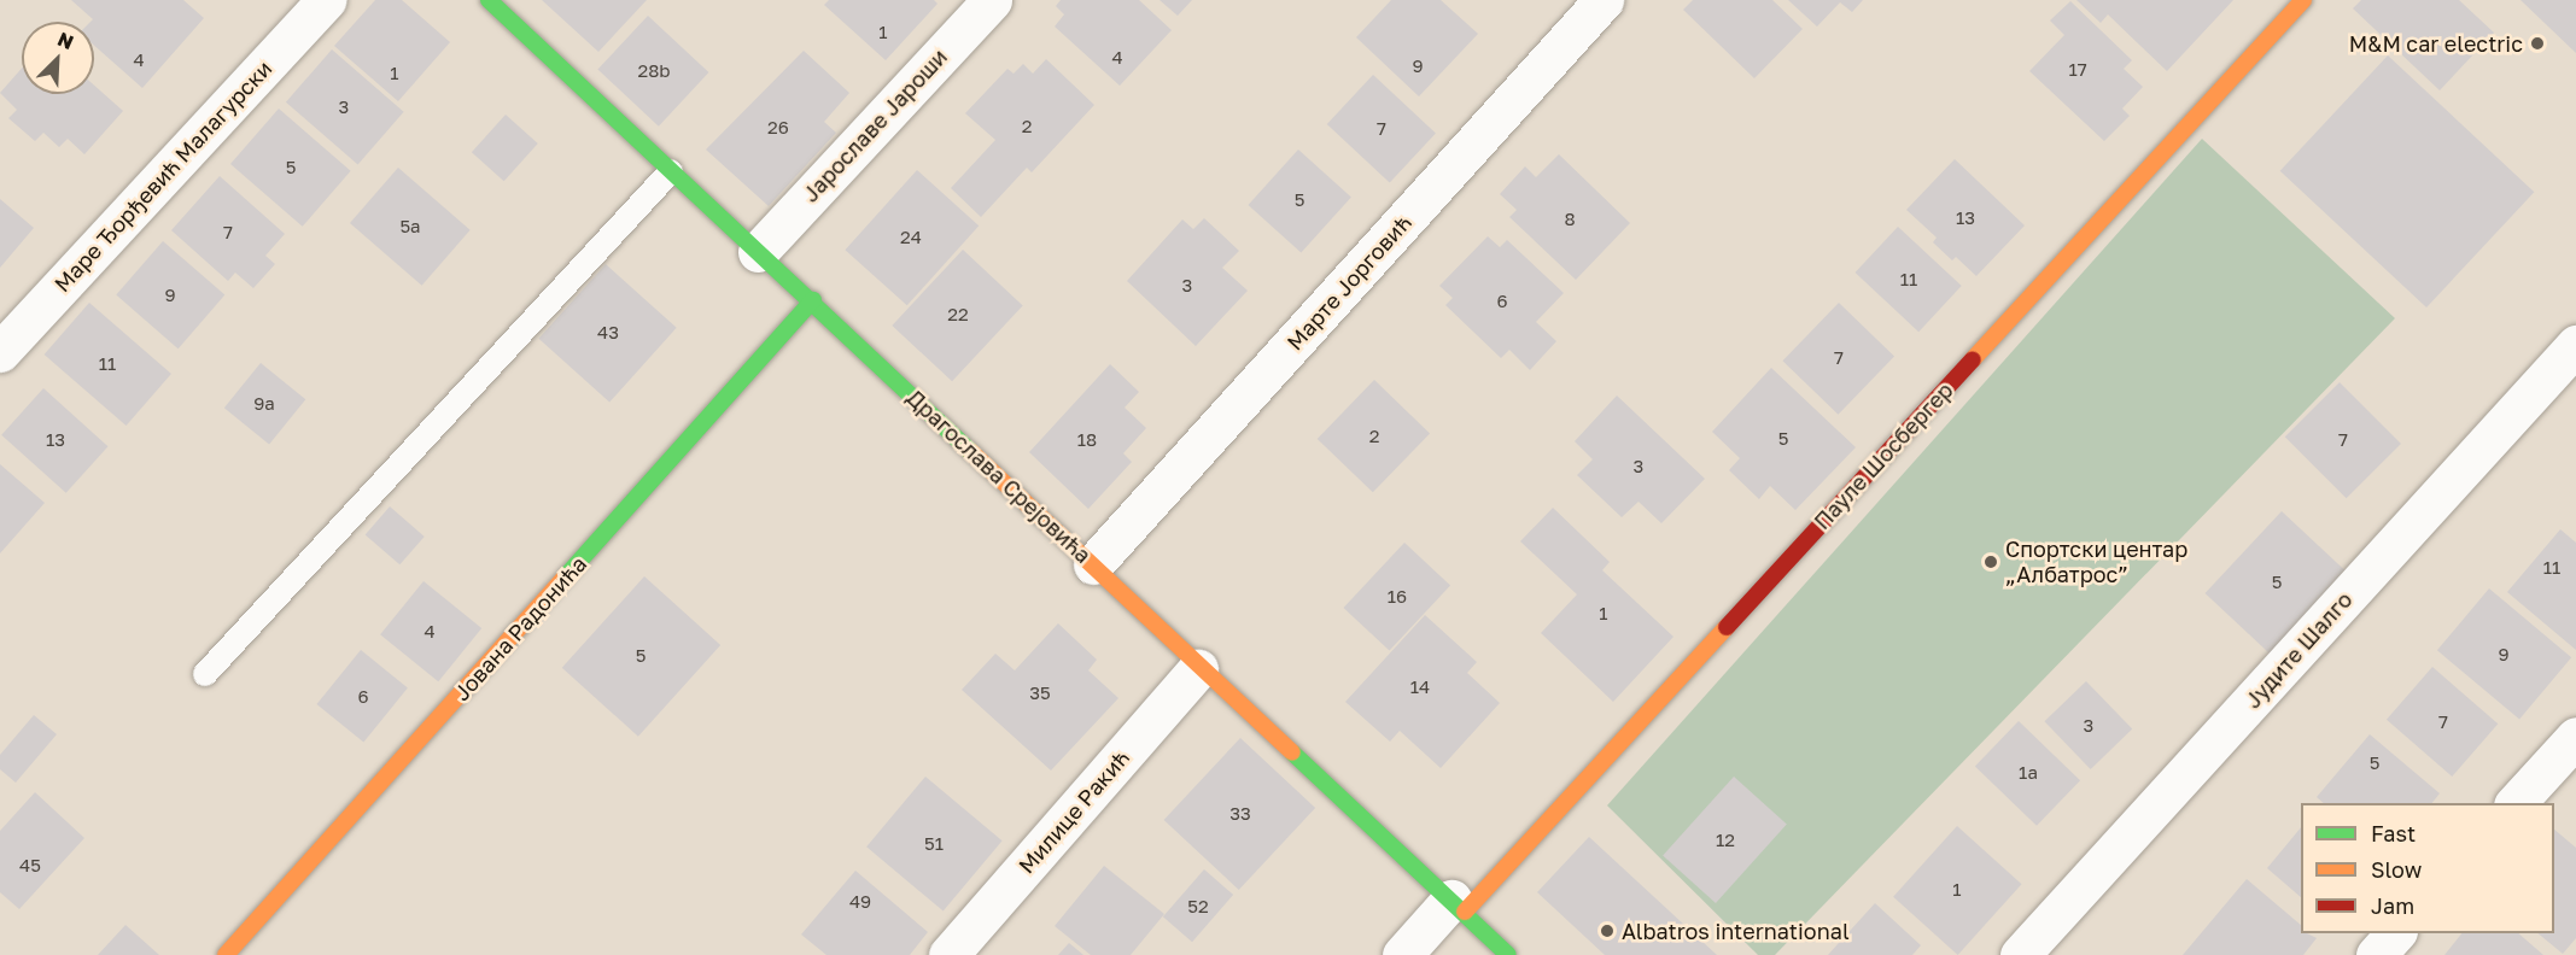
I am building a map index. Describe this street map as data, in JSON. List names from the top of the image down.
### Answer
{
  "streets": {
    "street": [
      "Јарославе Јароши",
      "Маре Ђорђевић Малагурски",
      "Марте Јорговић",
      "Пауле Шосбергер",
      "Драгослава Срејовића",
      "Јована Радонића",
      "Јудите Шалго",
      "Милице Ракић"
    ]
  },
  "crossings": [
    ["Јарославе Јароши", "Драгослава Срејовића"],
    ["Марте Јорговић", "Драгослава Срејовића"],
    ["Пауле Шосбергер", "Драгослава Срејовића"],
    ["Драгослава Срејовића", "Јована Радонића"],
    ["Драгослава Срејовића", "Милице Ракић"]
  ],
  "places": ["M&M car electric", "Спортски центар „Албатрос”", "Albatros international"],
  "house_numbers": [
    "1",
    "4",
    "4",
    "9",
    "17",
    "28b",
    "1",
    "3",
    "2",
    "26",
    "7",
    "5",
    "5",
    "13",
    "8",
    "5a",
    "7",
    "24",
    "11",
    "3",
    "9",
    "6",
    "22",
    "43",
    "7",
    "11",
    "9a",
    "2",
    "5",
    "13",
    "18",
    "7",
    "3",
    "11",
    "5",
    "16",
    "1",
    "4",
    "9",
    "5",
    "14",
    "35",
    "6",
    "7",
    "3",
    "5",
    "1a",
    "33",
    "12",
    "51",
    "45",
    "1",
    "49",
    "52"
  ],
  "legend": ["Fast", "Slow", "Jam"],
  "north": "top right"
}
